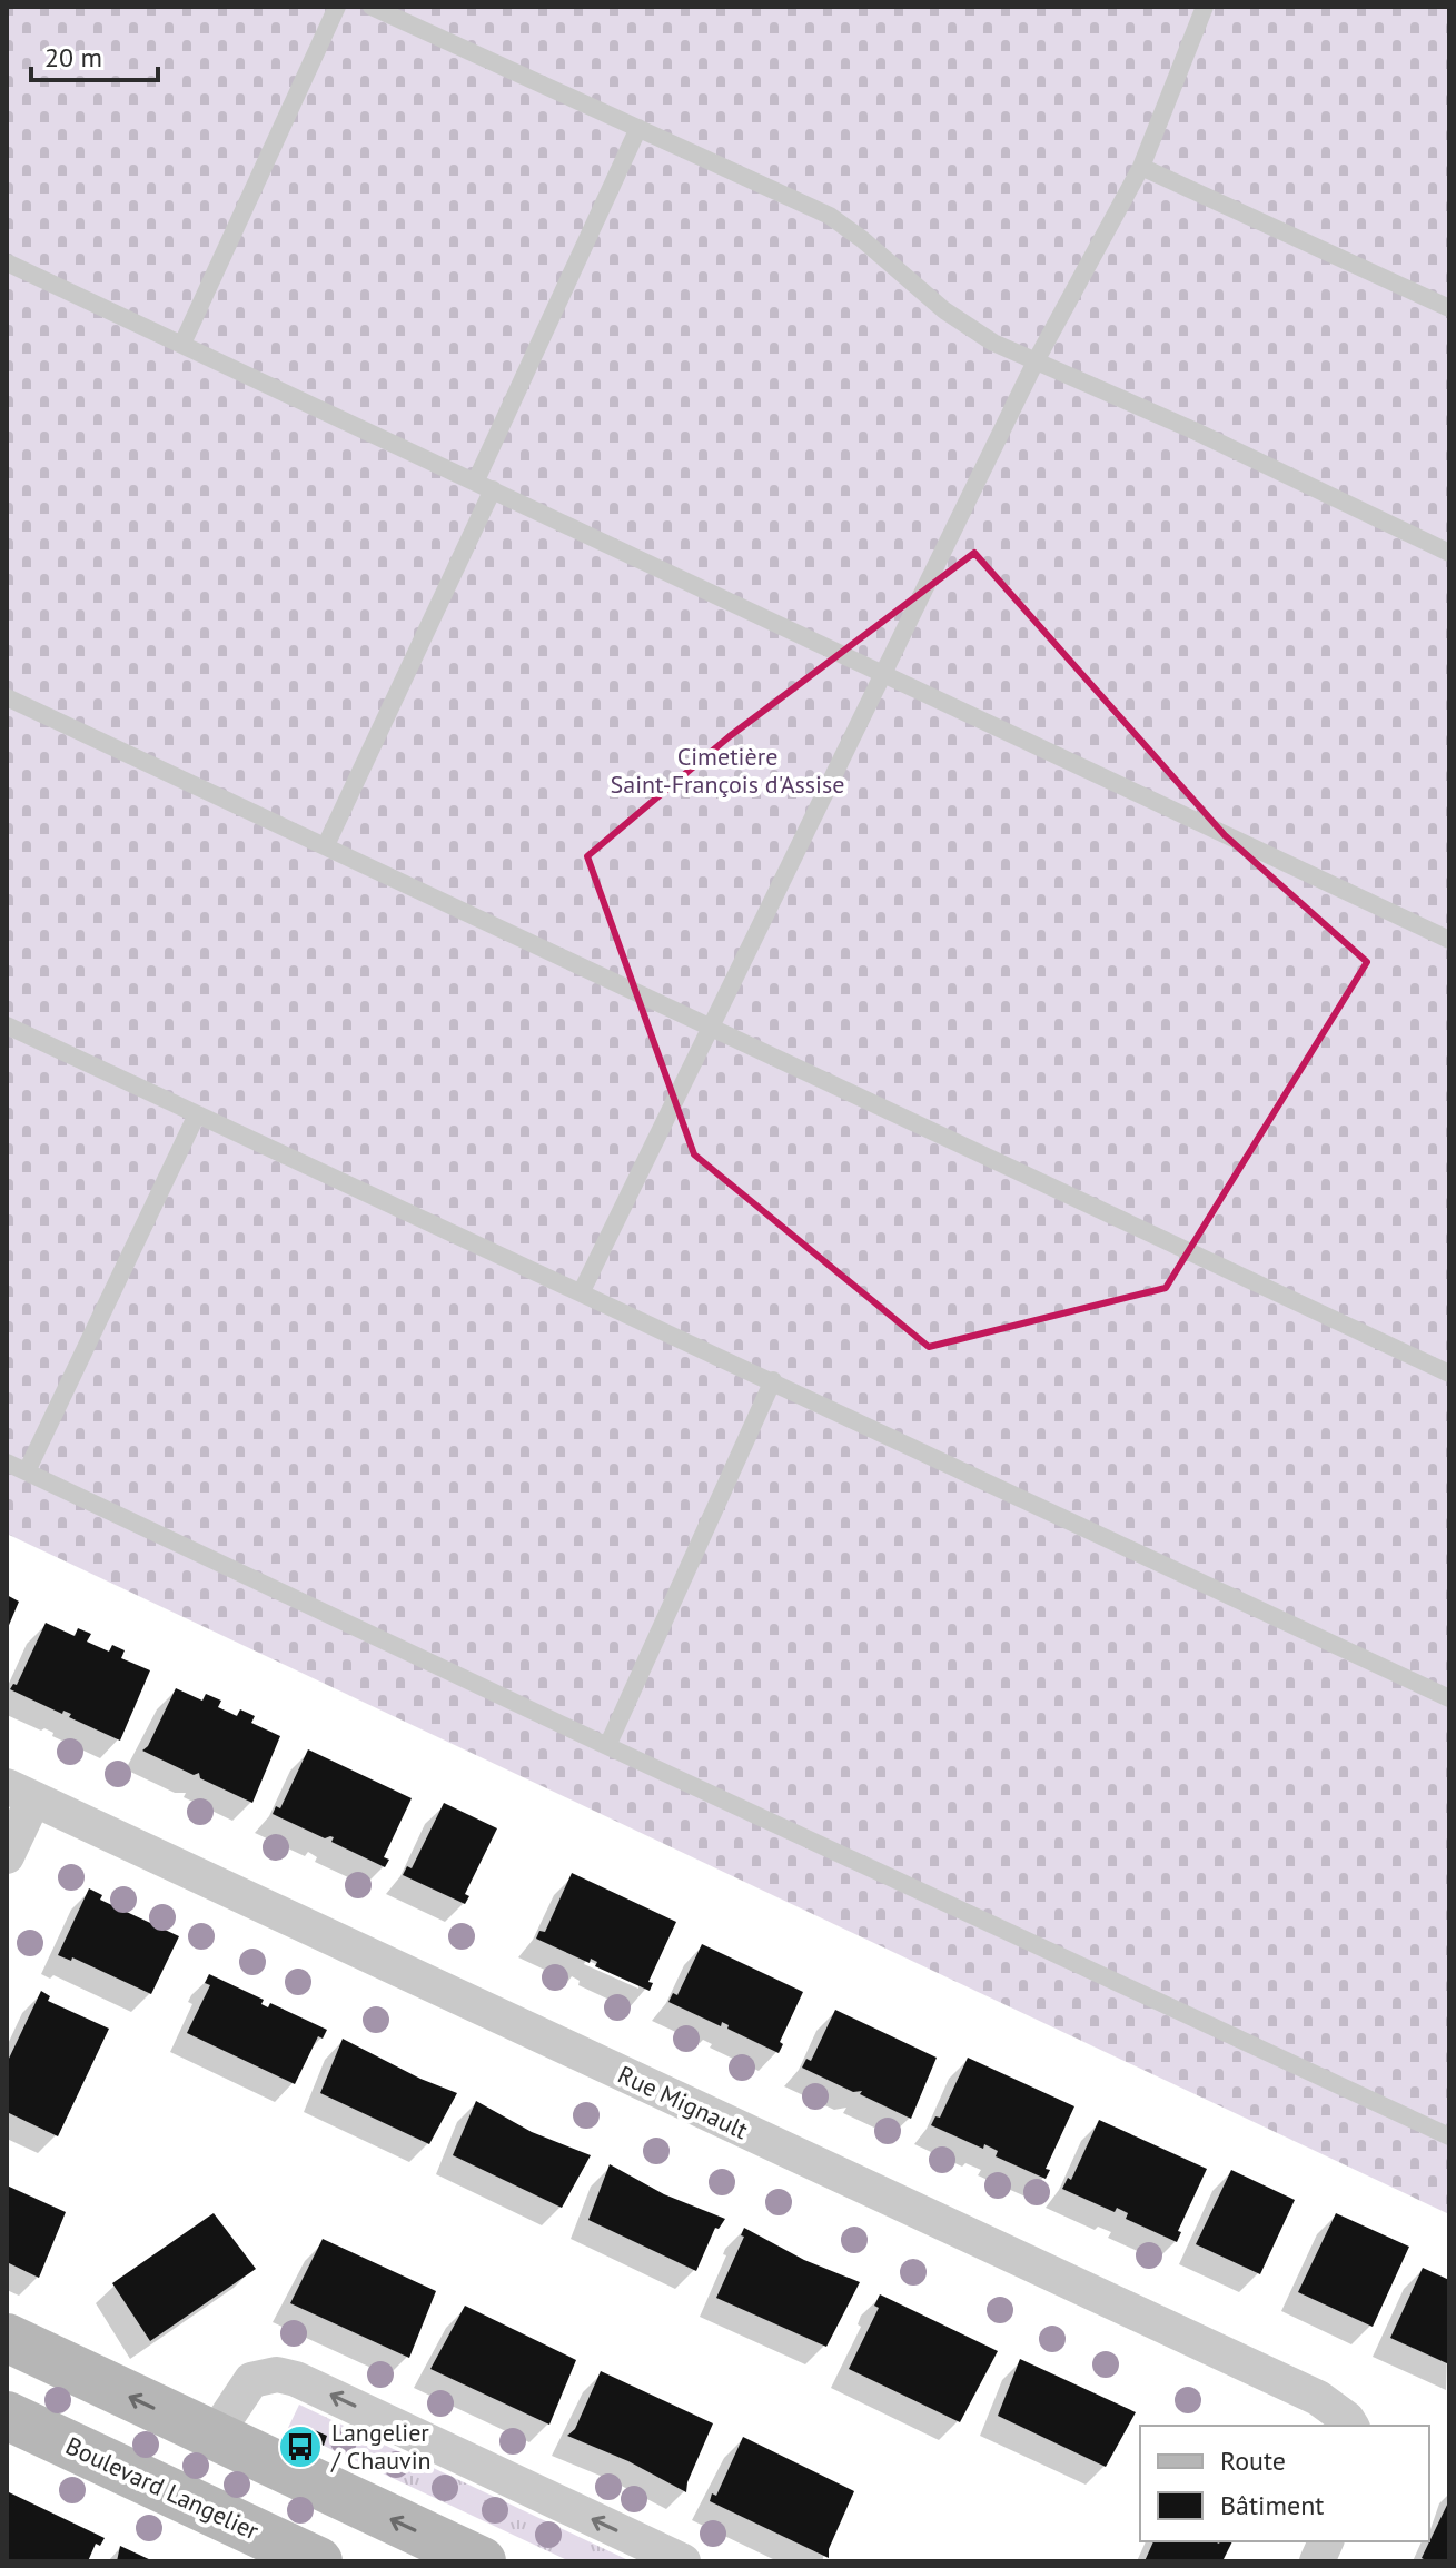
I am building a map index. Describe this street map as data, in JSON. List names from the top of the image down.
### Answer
{
  "streets": {
    "main road": ["Boulevard Langelier"],
    "street": ["Rue Mignault"]
  },
  "parks": ["Cimetière Saint-François d'Assise"],
  "places": {
    "bus stop": ["Langelier / Chauvin"]
  },
  "legend": ["Route", "Bâtiment"],
  "scale_bar": "20 m"
}
